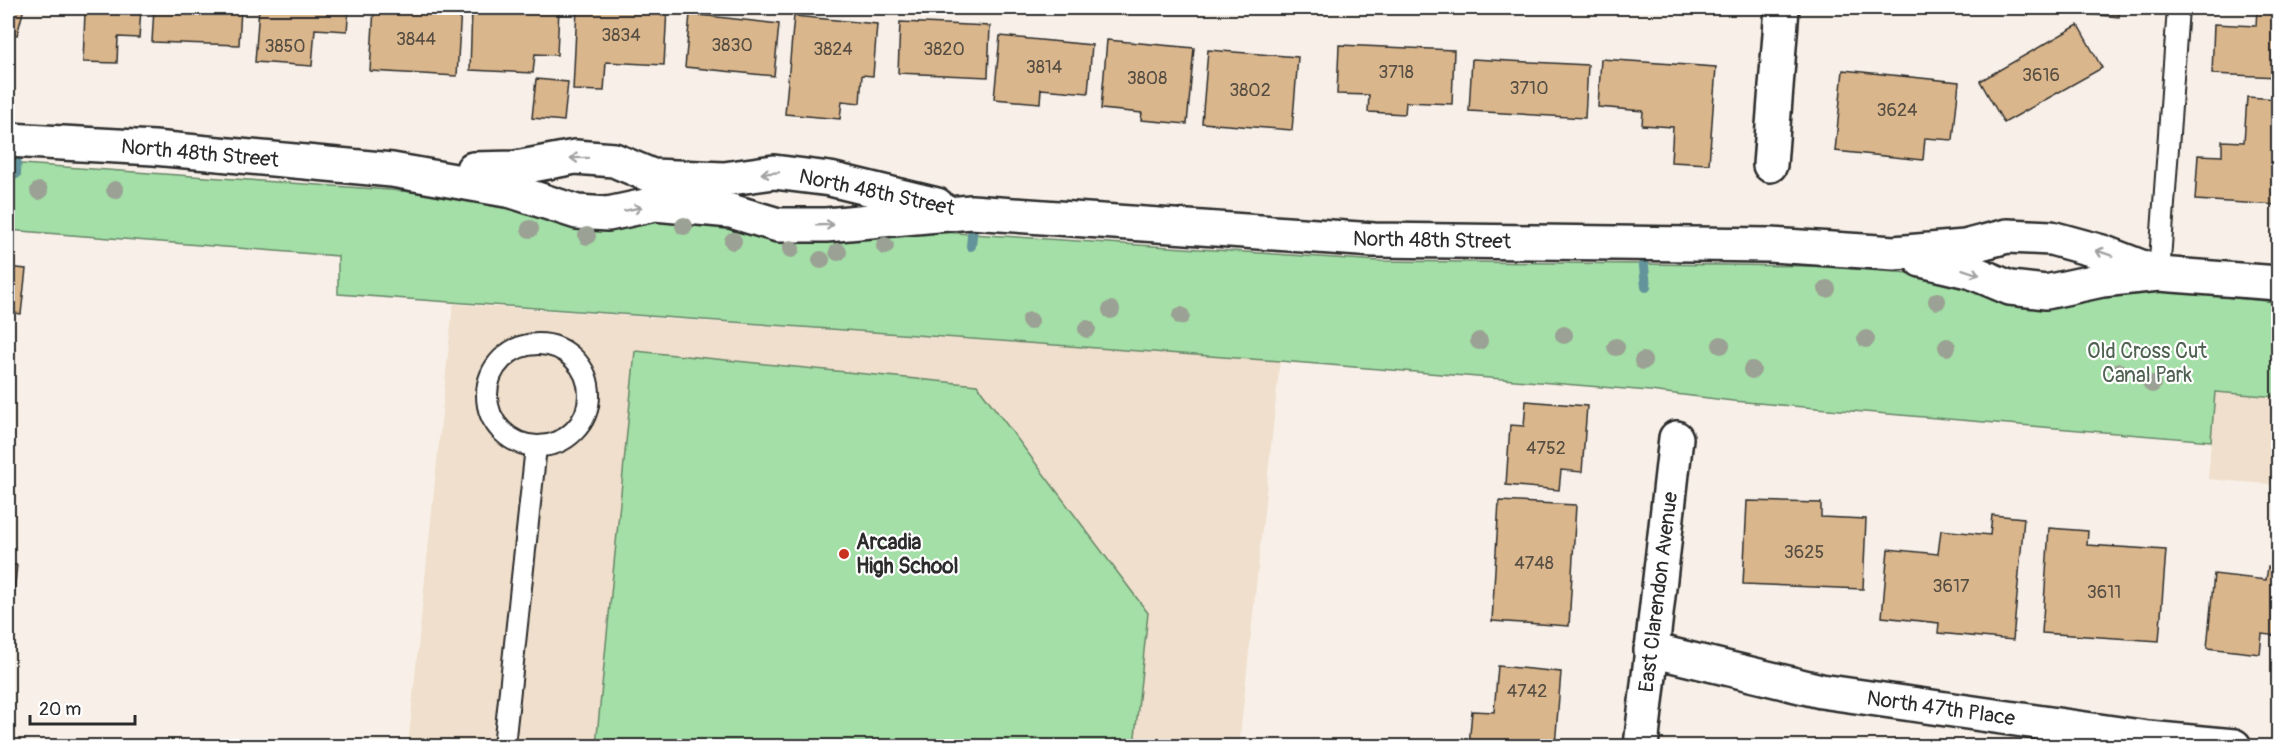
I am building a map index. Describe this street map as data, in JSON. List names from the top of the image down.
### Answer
{
  "streets": {
    "street": ["North 48th Street", "East Clarendon Avenue", "North 47th Place"]
  },
  "crossings": [
    ["East Clarendon Avenue", "North 47th Place"]
  ],
  "parks": ["Old Cross Cut Canal Park"],
  "places": ["Arcadia High School"],
  "house_numbers": [
    "3834",
    "3844",
    "3830",
    "3850",
    "3824",
    "3820",
    "3814",
    "3718",
    "3616",
    "3808",
    "3710",
    "3802",
    "3624",
    "4752",
    "3625",
    "4748",
    "3617",
    "3611",
    "4742"
  ],
  "scale_bar": "20 m"
}
